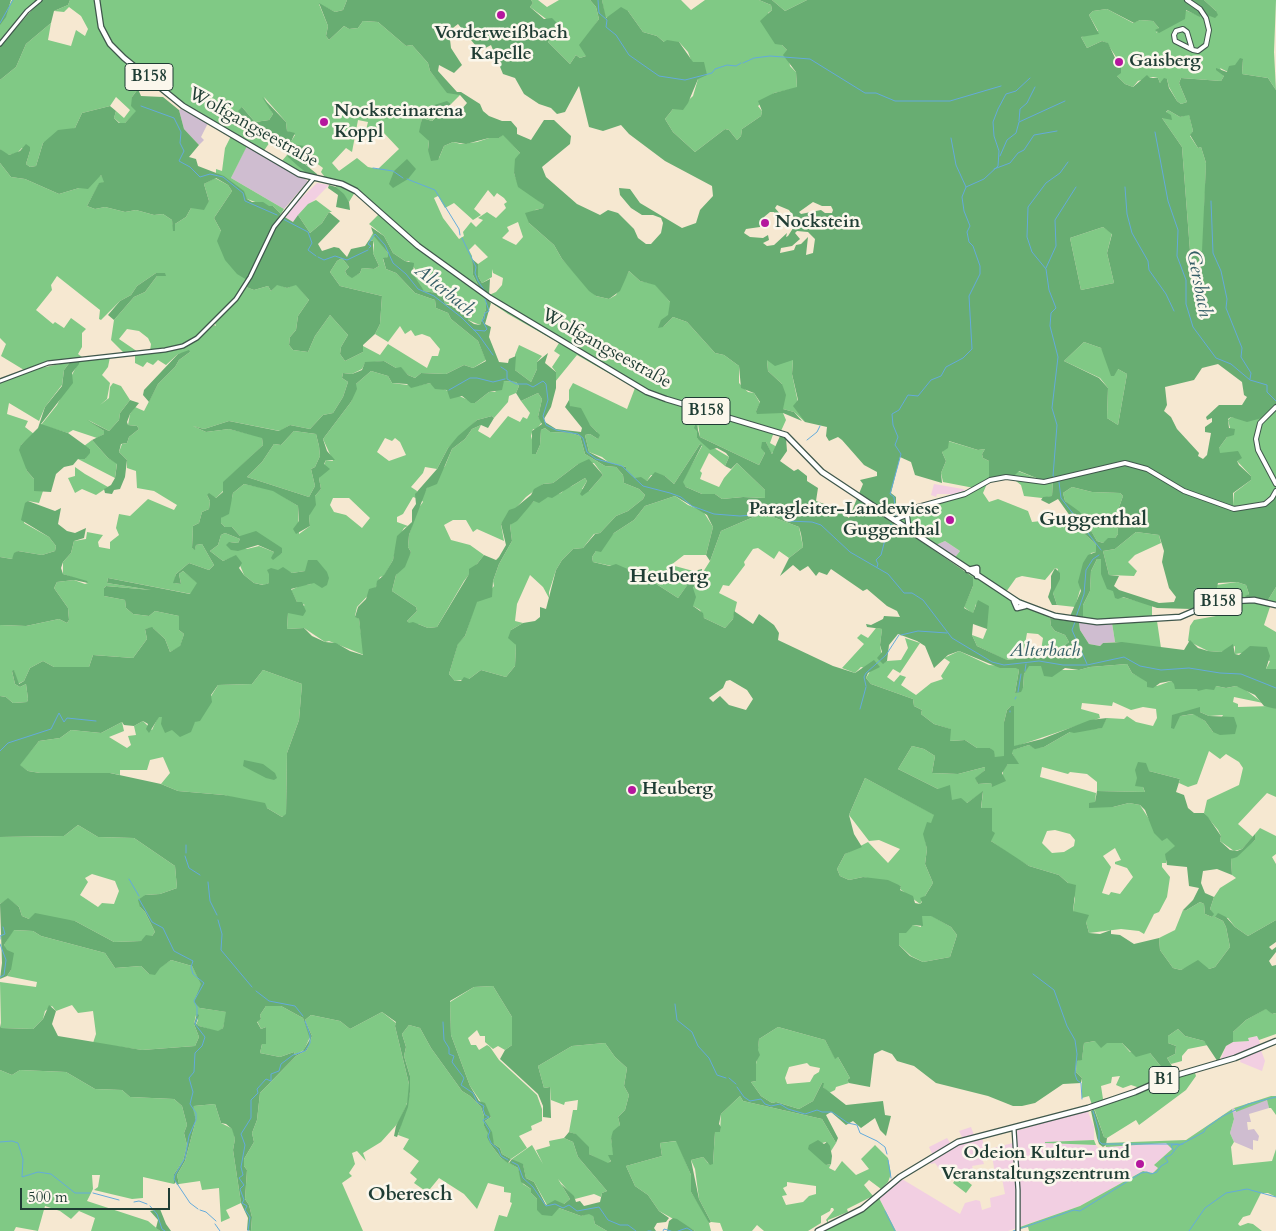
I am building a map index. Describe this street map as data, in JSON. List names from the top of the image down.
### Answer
{
  "streets": {
    "main road": ["B158", "Wolfgangseestraße", "B1"]
  },
  "districts": ["Guggenthal", "Heuberg", "Oberesch"],
  "water": ["Gersbach", "Alterbach"],
  "places": [
    "Vorderweißbach Kapelle",
    "Gaisberg",
    "Nocksteinarena Koppl",
    "Nockstein",
    "Paragleiter-Landewiese Guggenthal",
    "Heuberg",
    "Odeion Kultur- und Veranstaltungszentrum"
  ],
  "scale_bar": "500 m"
}
